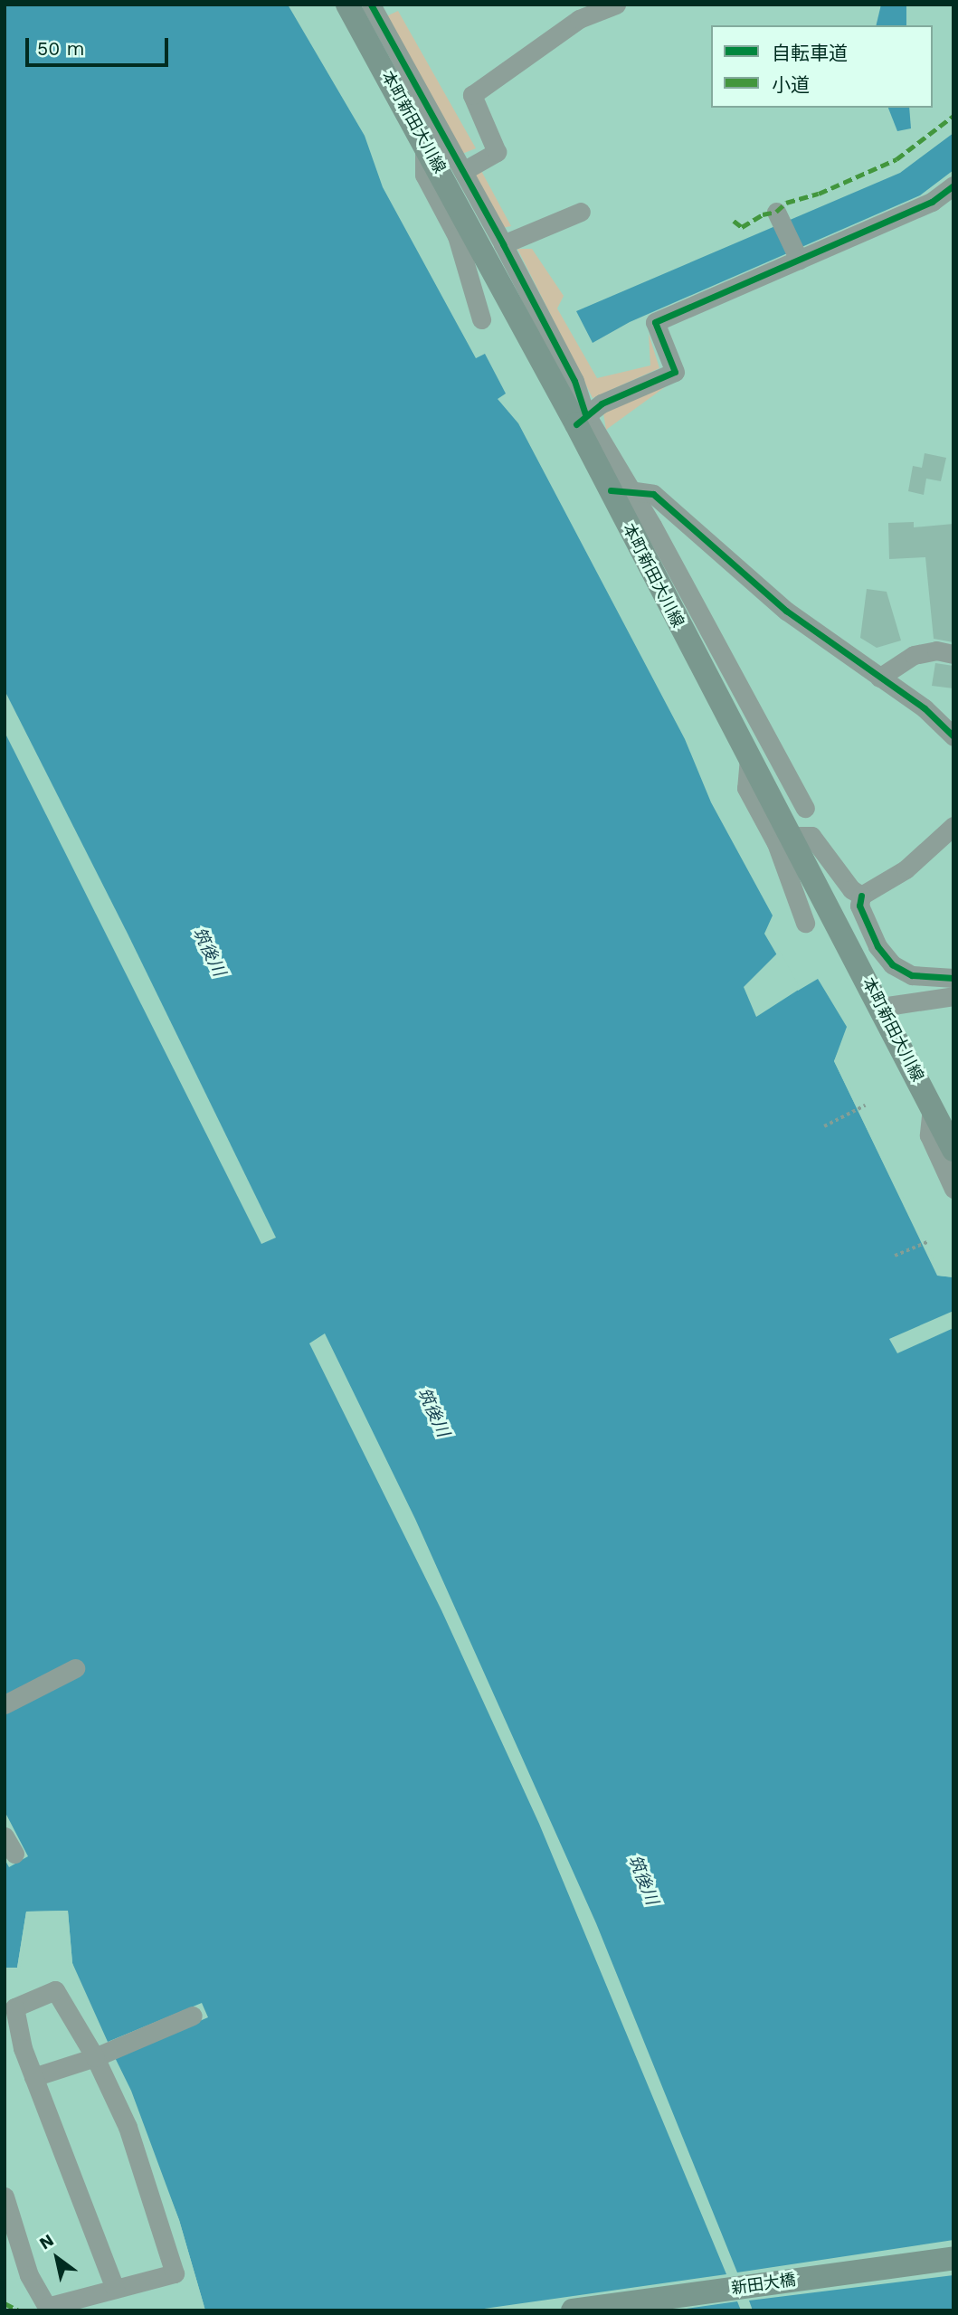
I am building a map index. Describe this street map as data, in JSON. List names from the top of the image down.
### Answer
{
  "streets": {
    "main road": ["本町新田大川線", "新田大橋"]
  },
  "water": ["筑後川"],
  "legend": ["自転車道", "小道"],
  "scale_bar": "50 m",
  "north": "top left"
}
